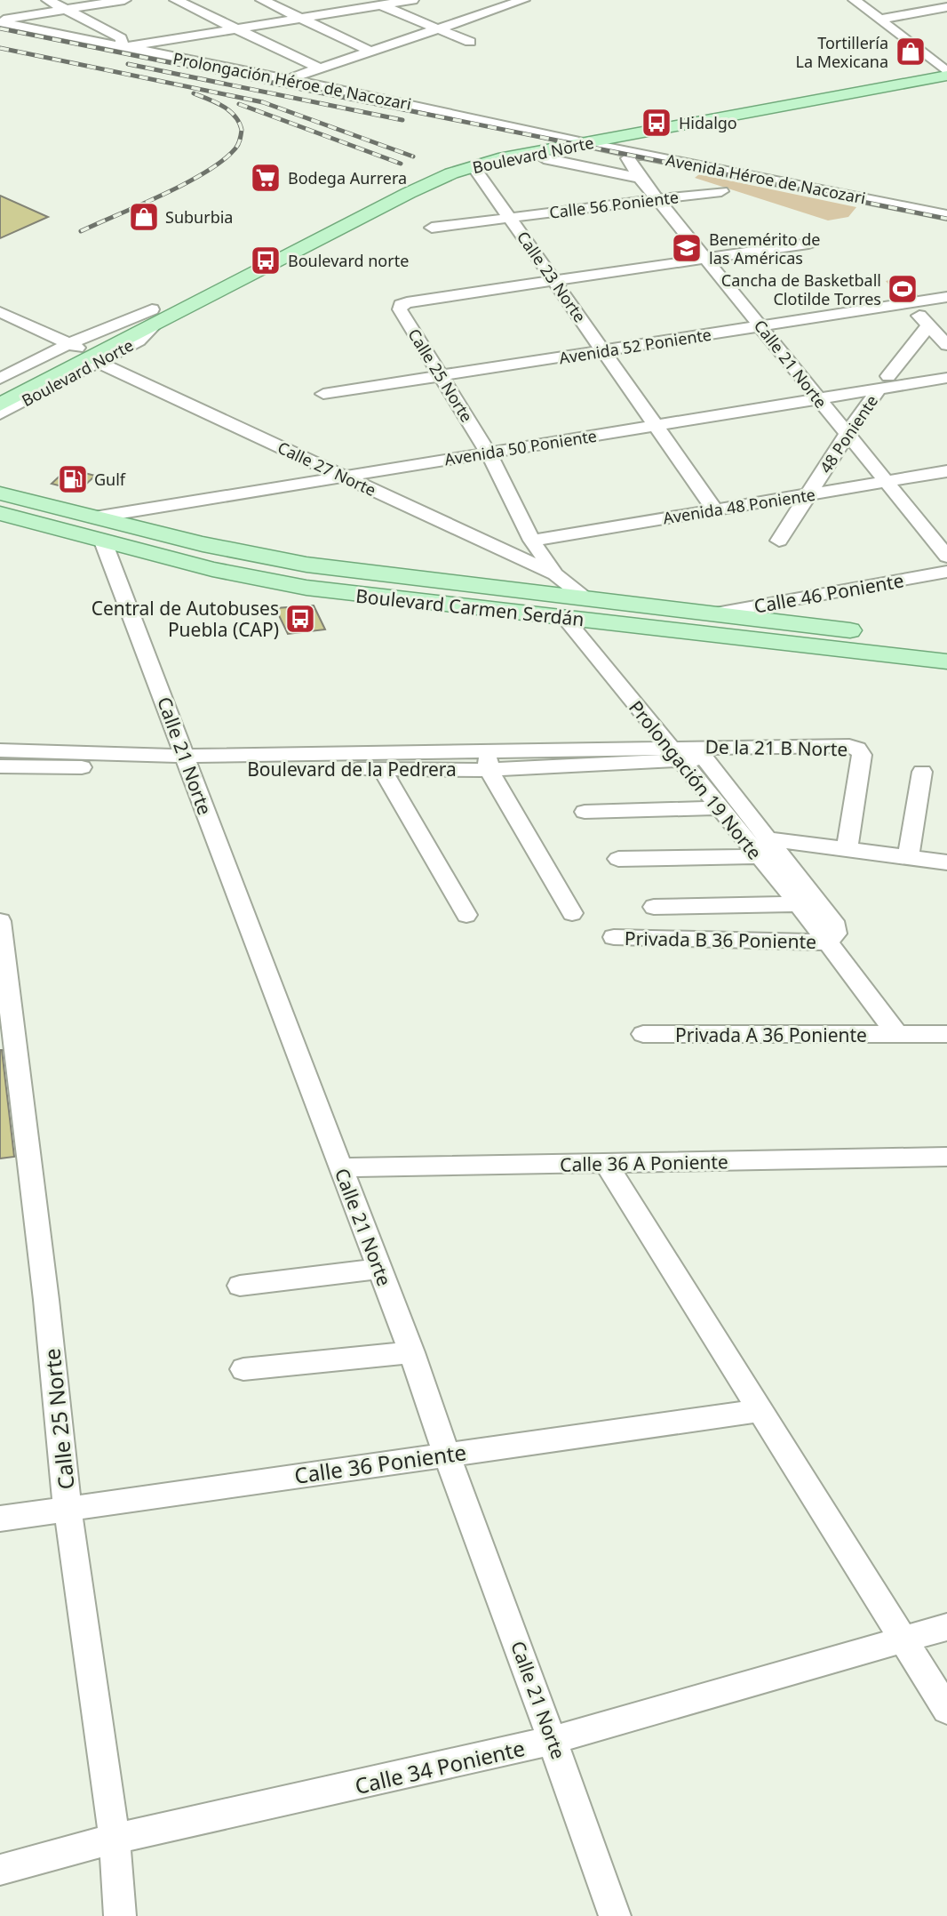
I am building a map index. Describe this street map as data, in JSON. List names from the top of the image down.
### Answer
{
  "streets": {
    "main road": ["Boulevard Norte", "Boulevard Carmen Serdán"],
    "street": [
      "Prolongación Héroe de Nacozari",
      "Avenida Héroe de Nacozari",
      "Calle 56 Poniente",
      "Calle 23 Norte",
      "Avenida 52 Poniente",
      "Calle 21 Norte",
      "Calle 25 Norte",
      "48 Poniente",
      "Avenida 50 Poniente",
      "Calle 27 Norte",
      "Avenida 48 Poniente",
      "Calle 46 Poniente",
      "De la 21 B Norte",
      "Boulevard de la Pedrera",
      "Prolongación 19 Norte",
      "Privada B 36 Poniente",
      "Privada A 36 Poniente",
      "Calle 36 A Poniente",
      "Calle 36 Poniente",
      "Calle 34 Poniente"
    ]
  },
  "crossings": [
    ["Prolongación Héroe de Nacozari", "Boulevard Norte"],
    ["Prolongación Héroe de Nacozari", "Avenida Héroe de Nacozari"],
    ["Boulevard Norte", "Avenida Héroe de Nacozari"],
    ["Boulevard Norte", "Calle 23 Norte"],
    ["Boulevard Norte", "Calle 27 Norte"],
    ["Calle 56 Poniente", "Calle 23 Norte"],
    ["Calle 56 Poniente", "Calle 21 Norte"],
    ["Calle 23 Norte", "Avenida 52 Poniente"],
    ["Calle 23 Norte", "Calle 25 Norte"],
    ["Calle 23 Norte", "Avenida 50 Poniente"],
    ["Calle 23 Norte", "Avenida 48 Poniente"],
    ["Avenida 52 Poniente", "Calle 21 Norte"],
    ["Avenida 52 Poniente", "Calle 25 Norte"],
    ["Calle 21 Norte", "48 Poniente"],
    ["Calle 21 Norte", "Avenida 50 Poniente"],
    ["Calle 21 Norte", "Avenida 48 Poniente"],
    ["Calle 21 Norte", "Boulevard Carmen Serdán"],
    ["Calle 21 Norte", "Boulevard de la Pedrera"],
    ["Calle 21 Norte", "Calle 36 A Poniente"],
    ["Calle 21 Norte", "Calle 36 Poniente"],
    ["Calle 21 Norte", "Calle 34 Poniente"],
    ["Calle 25 Norte", "Avenida 50 Poniente"],
    ["Calle 25 Norte", "Calle 27 Norte"],
    ["Calle 25 Norte", "Avenida 48 Poniente"],
    ["Calle 25 Norte", "Boulevard Carmen Serdán"],
    ["Calle 25 Norte", "Calle 36 Poniente"],
    ["Calle 25 Norte", "Calle 34 Poniente"],
    ["48 Poniente", "Avenida 50 Poniente"],
    ["48 Poniente", "Avenida 48 Poniente"],
    ["Avenida 50 Poniente", "Calle 27 Norte"],
    ["Avenida 50 Poniente", "Boulevard Carmen Serdán"],
    ["Calle 46 Poniente", "Boulevard Carmen Serdán"],
    ["Boulevard Carmen Serdán", "Prolongación 19 Norte"],
    ["De la 21 B Norte", "Boulevard de la Pedrera"],
    ["De la 21 B Norte", "Prolongación 19 Norte"],
    ["Boulevard de la Pedrera", "Prolongación 19 Norte"],
    ["Prolongación 19 Norte", "Privada B 36 Poniente"],
    ["Prolongación 19 Norte", "Privada A 36 Poniente"]
  ],
  "places": {
    "shop": ["Tortillería La Mexicana", "Suburbia"],
    "bus stop": ["Hidalgo", "Boulevard norte", "Central de Autobuses Puebla (CAP)"],
    "supermarket": ["Bodega Aurrera"],
    "school or university": ["Benemérito de las Américas"],
    "sports": ["Cancha de Basketball Clotilde Torres"],
    "fuel station": ["Gulf"]
  }
}
